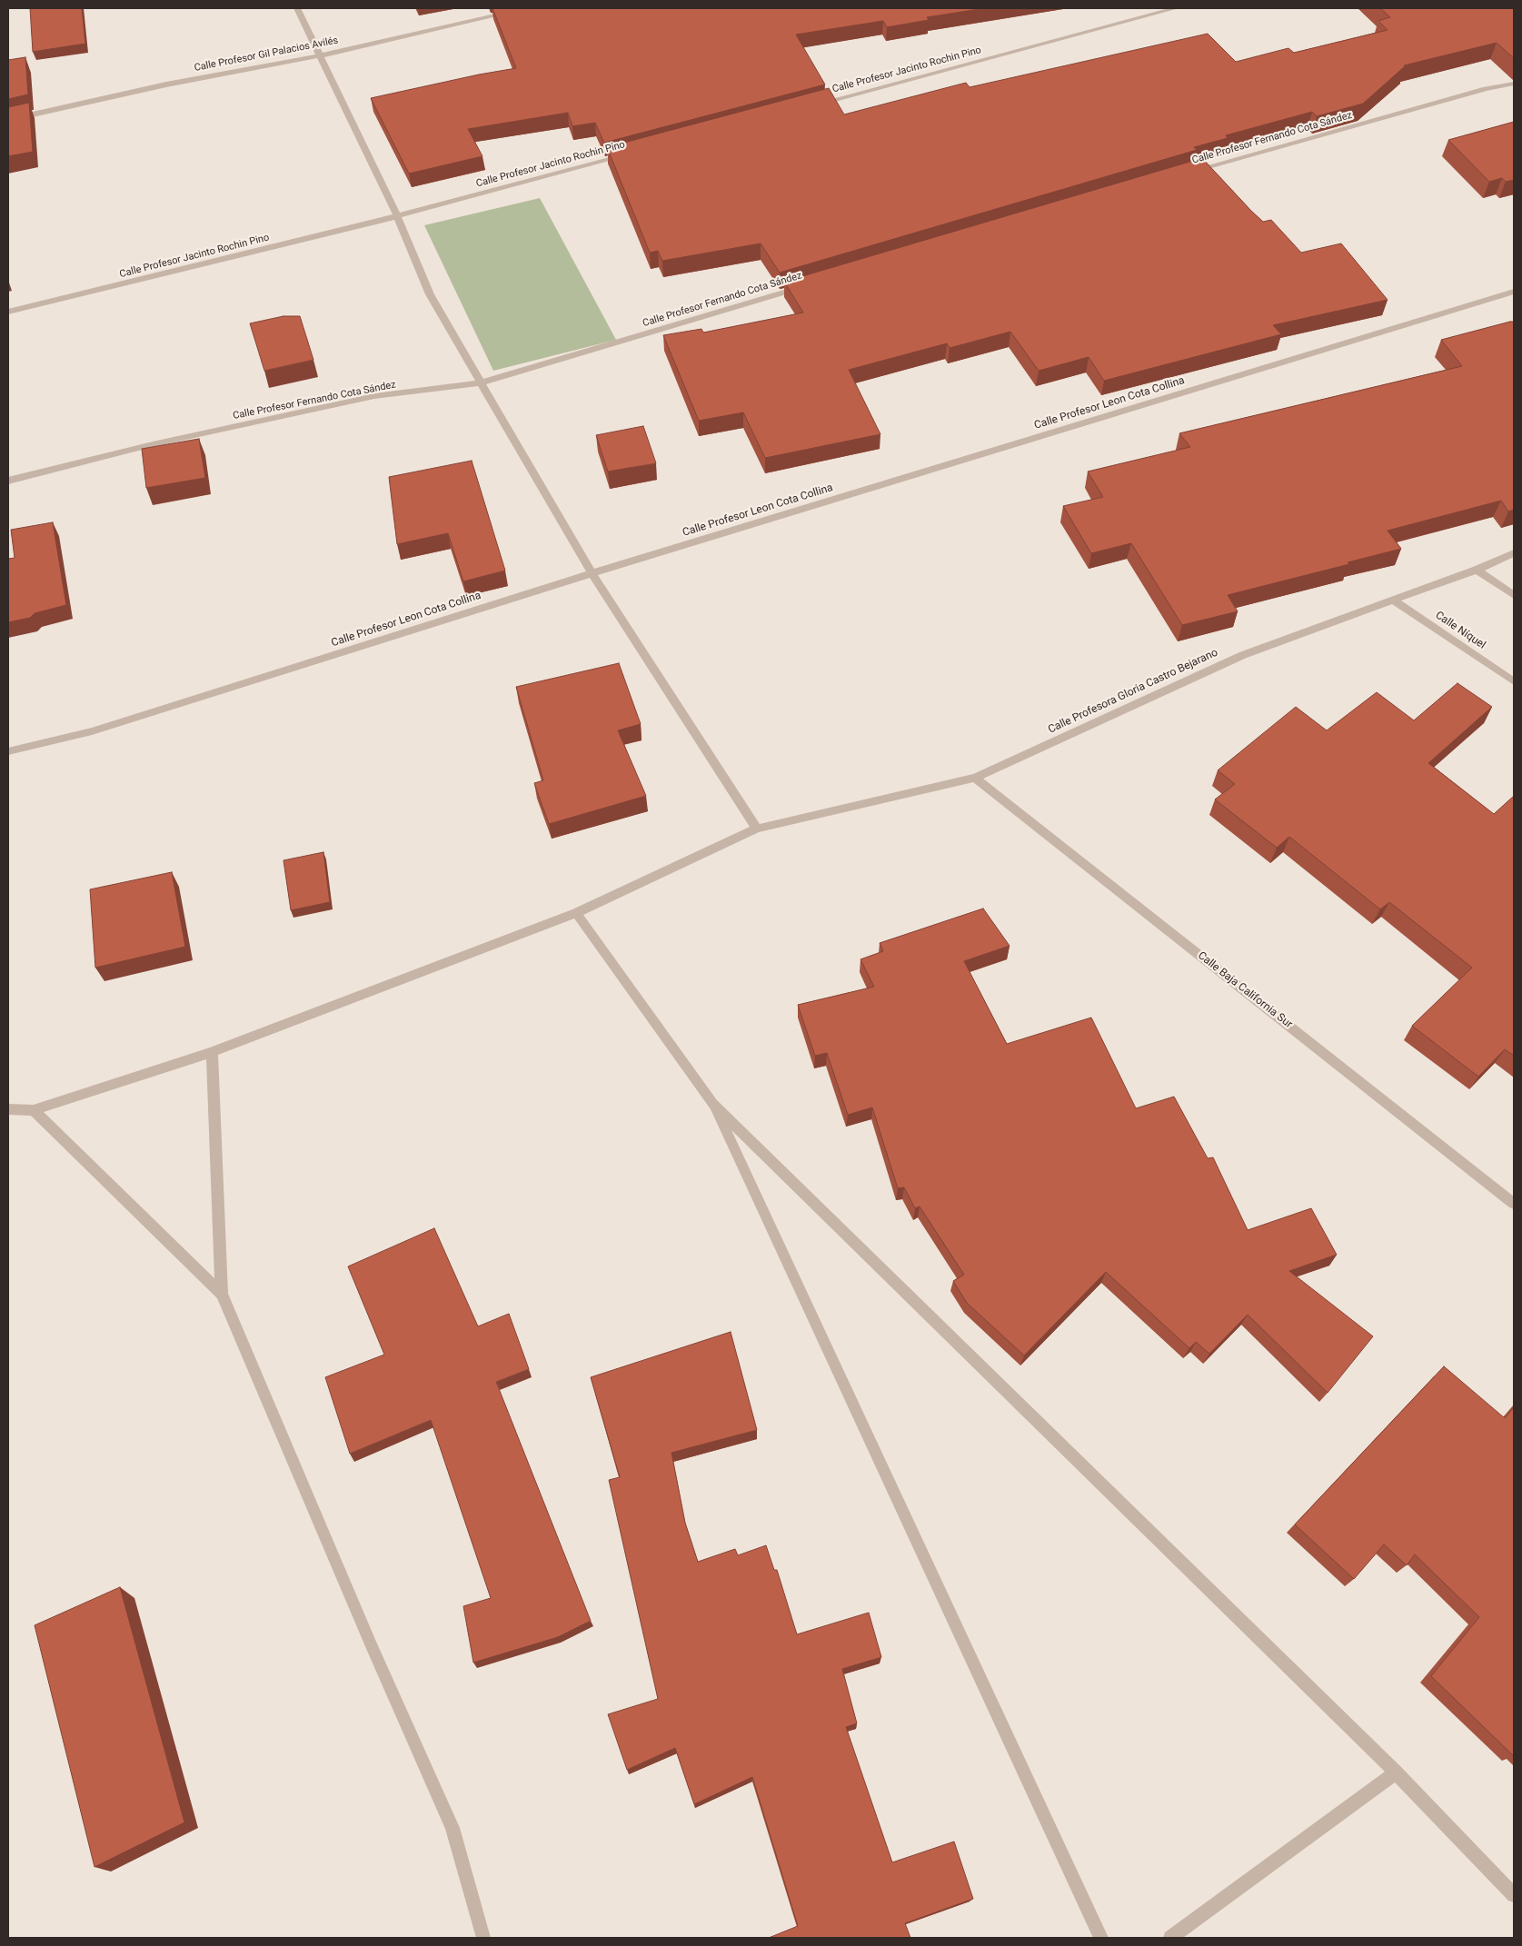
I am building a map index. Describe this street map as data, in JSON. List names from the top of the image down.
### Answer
{
  "streets": {
    "street": [
      "Calle Profesor Gil Palacios Avilés",
      "Calle Profesor Jacinto Rochin Pino",
      "Calle Profesor Fernando Cota Sández",
      "Calle Profesor Leon Cota Collina",
      "Calle Níquel",
      "Calle Profesora Gloria Castro Bejarano",
      "Calle Baja California Sur"
    ]
  },
  "crossings": [
    ["Calle Níquel", "Calle Profesora Gloria Castro Bejarano"],
    ["Calle Profesora Gloria Castro Bejarano", "Calle Baja California Sur"]
  ]
}
